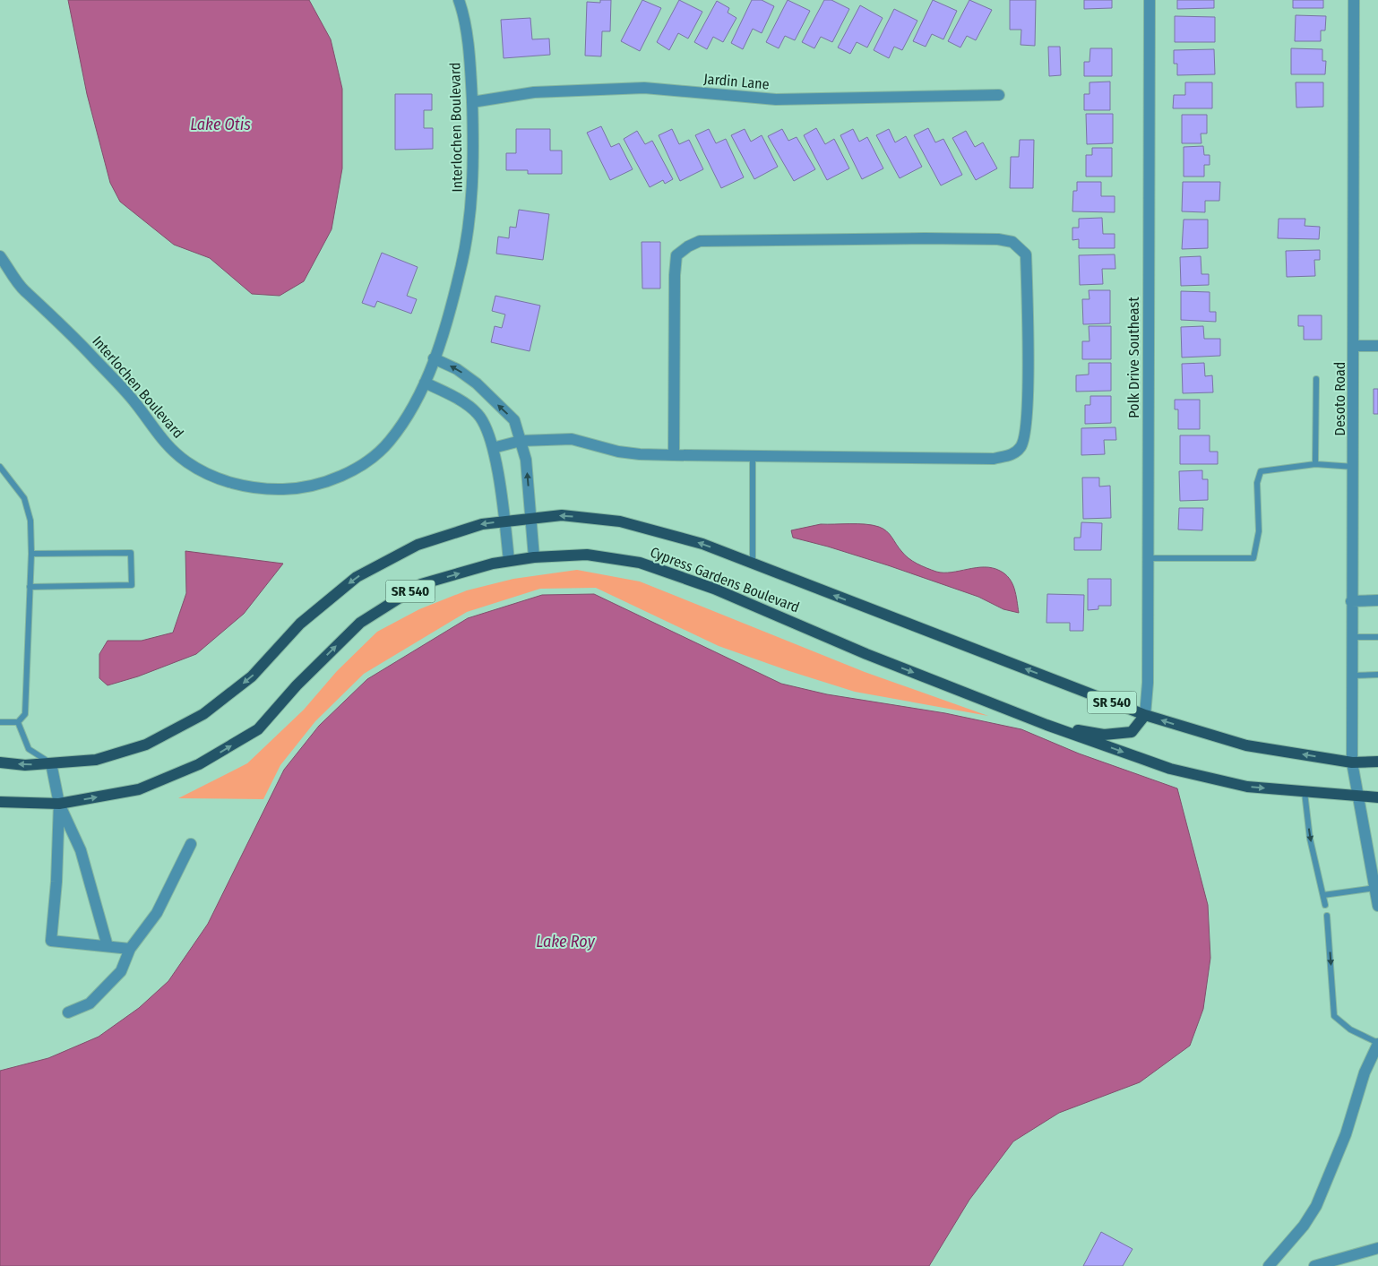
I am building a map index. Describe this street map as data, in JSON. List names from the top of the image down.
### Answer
{
  "streets": {
    "main road": ["Cypress Gardens Boulevard", "SR 540"],
    "street": [
      "Jardin Lane",
      "Interlochen Boulevard",
      "Polk Drive Southeast",
      "Desoto Road"
    ]
  },
  "crossings": [
    ["Jardin Lane", "Interlochen Boulevard"],
    ["Polk Drive Southeast", "Cypress Gardens Boulevard"],
    ["Desoto Road", "Cypress Gardens Boulevard"]
  ],
  "water": ["Lake Otis", "Lake Roy"]
}
